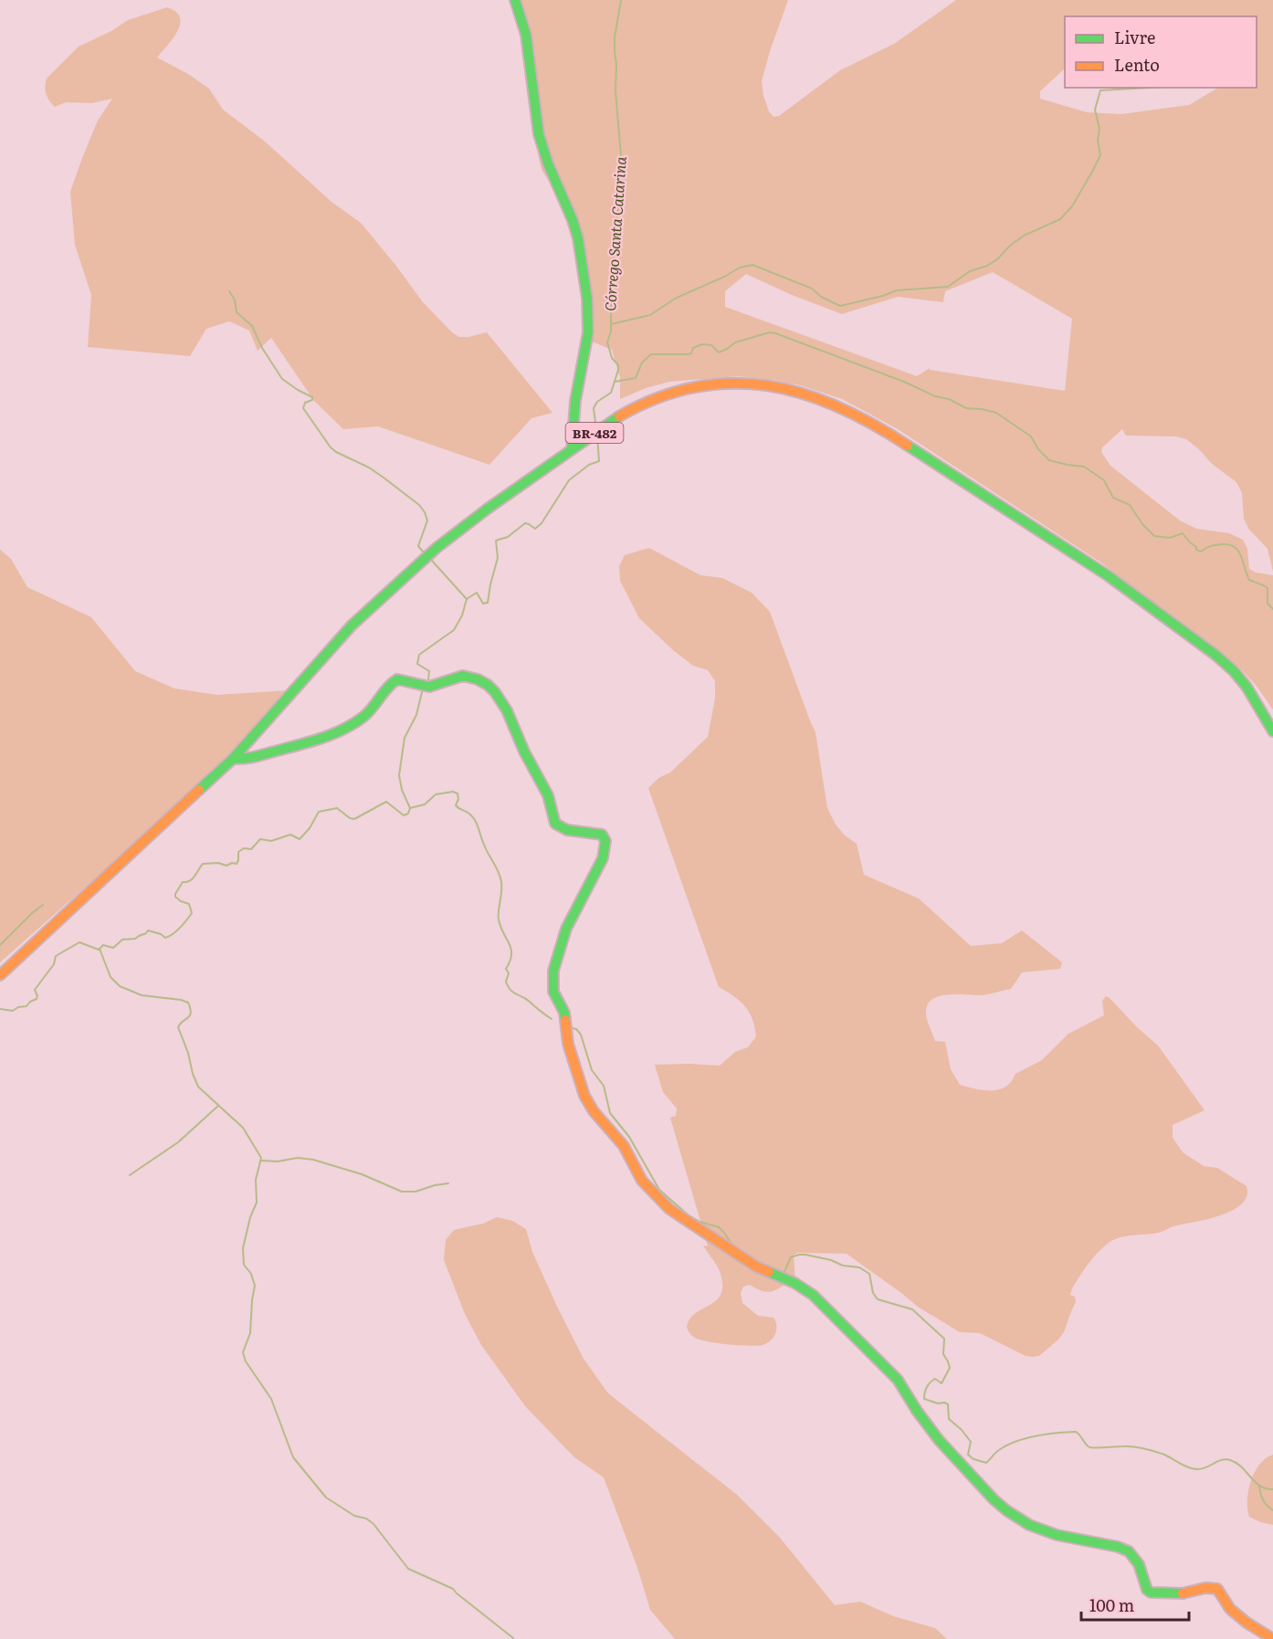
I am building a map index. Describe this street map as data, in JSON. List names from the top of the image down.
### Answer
{
  "streets": {
    "main road": ["BR-482"]
  },
  "water": ["Córrego Santa Catarina"],
  "legend": ["Livre", "Lento"],
  "scale_bar": "100 m"
}
